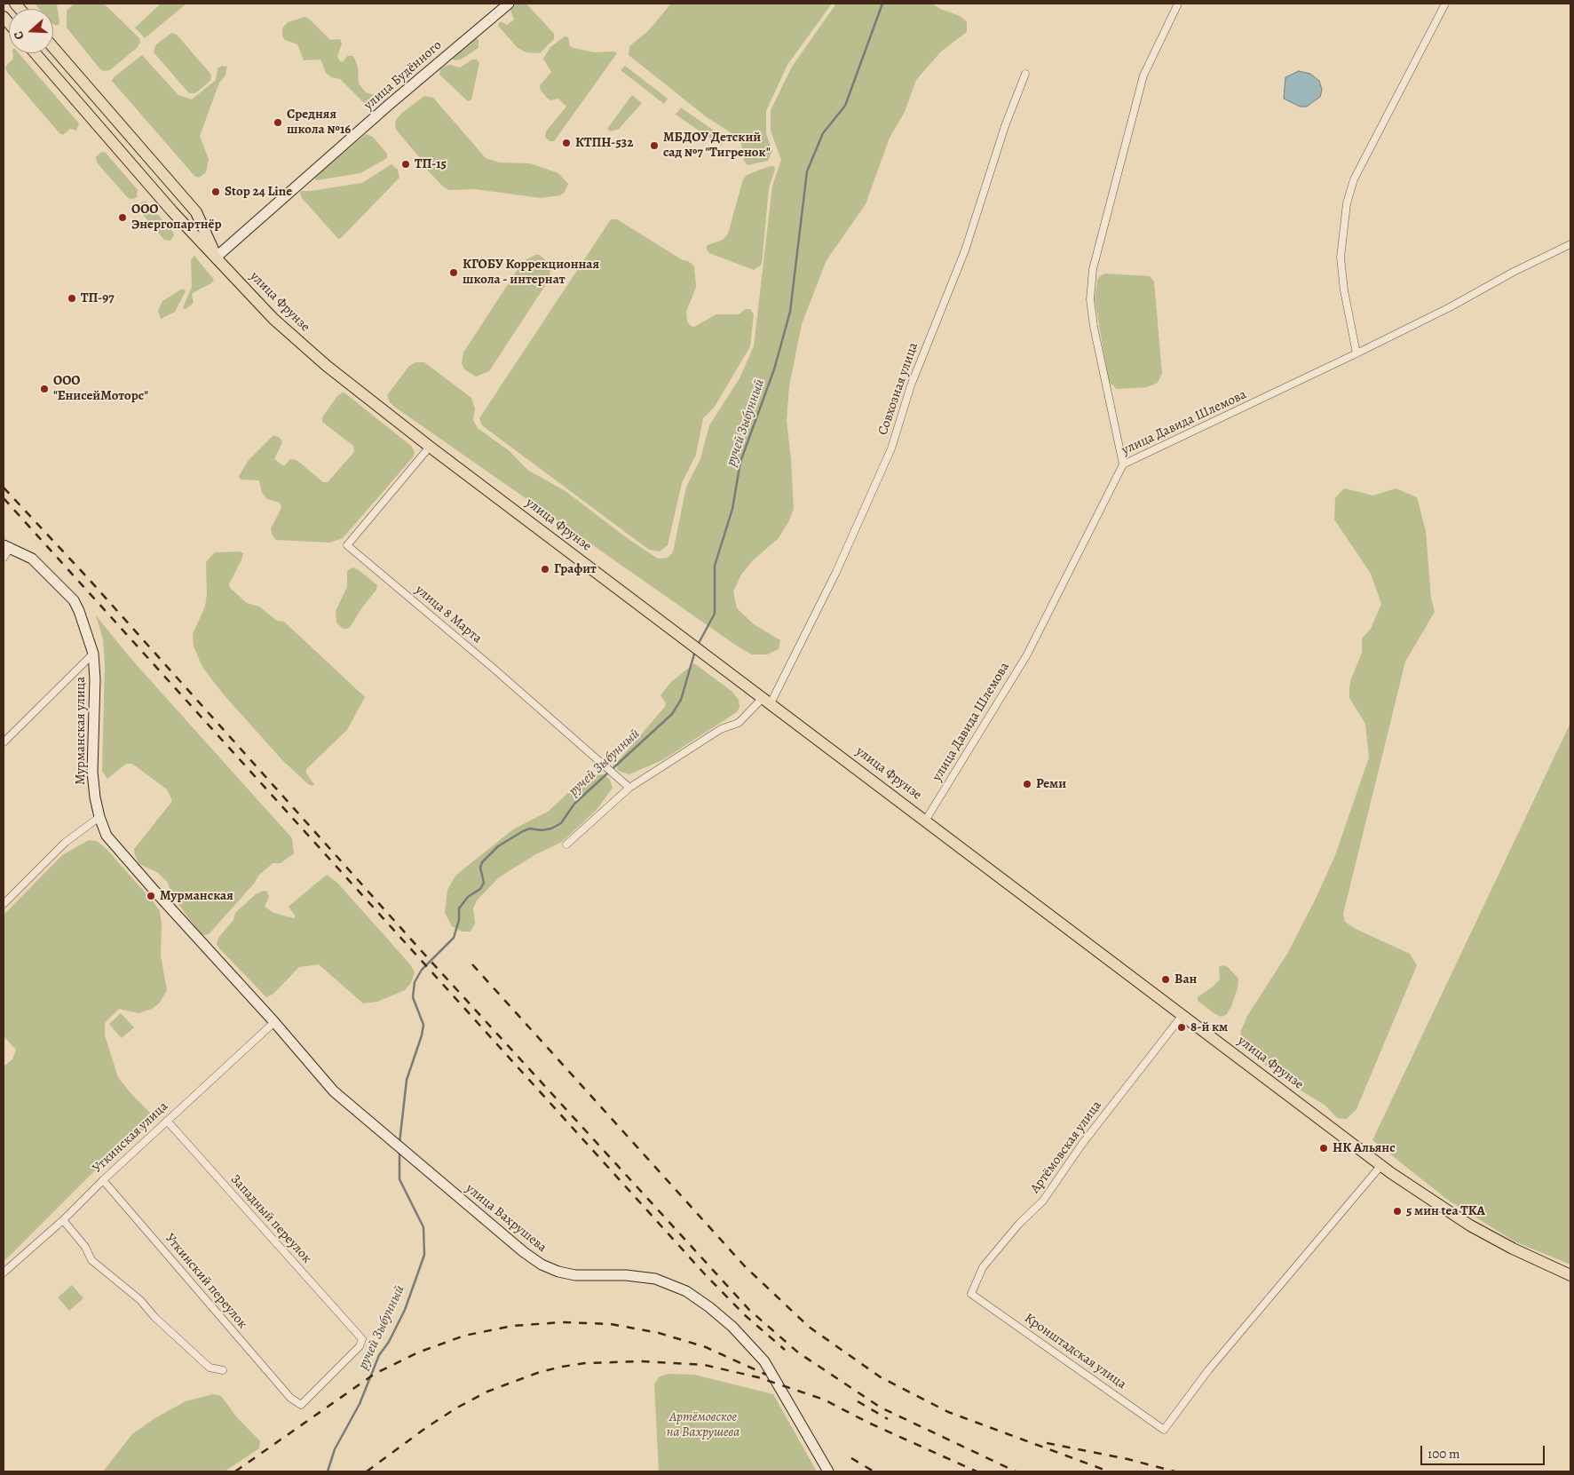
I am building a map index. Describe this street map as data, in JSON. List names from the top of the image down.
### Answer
{
  "streets": {
    "main road": [
      "улица Будённого",
      "улица Фрунзе",
      "Мурманская улица",
      "улица Вахрушева"
    ],
    "street": [
      "Совхозная улица",
      "улица Давида Шлемова",
      "улица 8 Марта",
      "Уткинская улица",
      "Артёмовская улица",
      "Западный переулок",
      "Уткинский переулок",
      "Кронштадская улица"
    ]
  },
  "crossings": [
    ["улица Будённого", "улица Фрунзе"],
    ["улица Фрунзе", "Совхозная улица"],
    ["улица Фрунзе", "улица Давида Шлемова"],
    ["улица Фрунзе", "улица 8 Марта"],
    ["улица Фрунзе", "Артёмовская улица"],
    ["улица Фрунзе", "Кронштадская улица"],
    ["Мурманская улица", "Уткинская улица"],
    ["Мурманская улица", "улица Вахрушева"],
    ["Уткинская улица", "улица Вахрушева"],
    ["Уткинская улица", "Западный переулок"],
    ["Уткинская улица", "Уткинский переулок"],
    ["Артёмовская улица", "Кронштадская улица"],
    ["Западный переулок", "Уткинский переулок"]
  ],
  "water": ["ручей Зыбунный"],
  "parks": ["Артёмовское на Вахрушева"],
  "places": [
    "Средняя школа №16",
    "КТПН-532",
    "МБДОУ Детский сад №7 \"Тигренок\"",
    "ТП-15",
    "Stop 24 Line",
    "ООО Энергопартнёр",
    "КГОБУ Коррекционная школа - интернат",
    "ТП-97",
    "ООО \"ЕнисейМоторс\"",
    "Графит",
    "Реми",
    "Мурманская",
    "Ван",
    "8-й км",
    "НК Альянс",
    "5 мин tea TKA"
  ],
  "scale_bar": "100 m",
  "north": "left"
}
